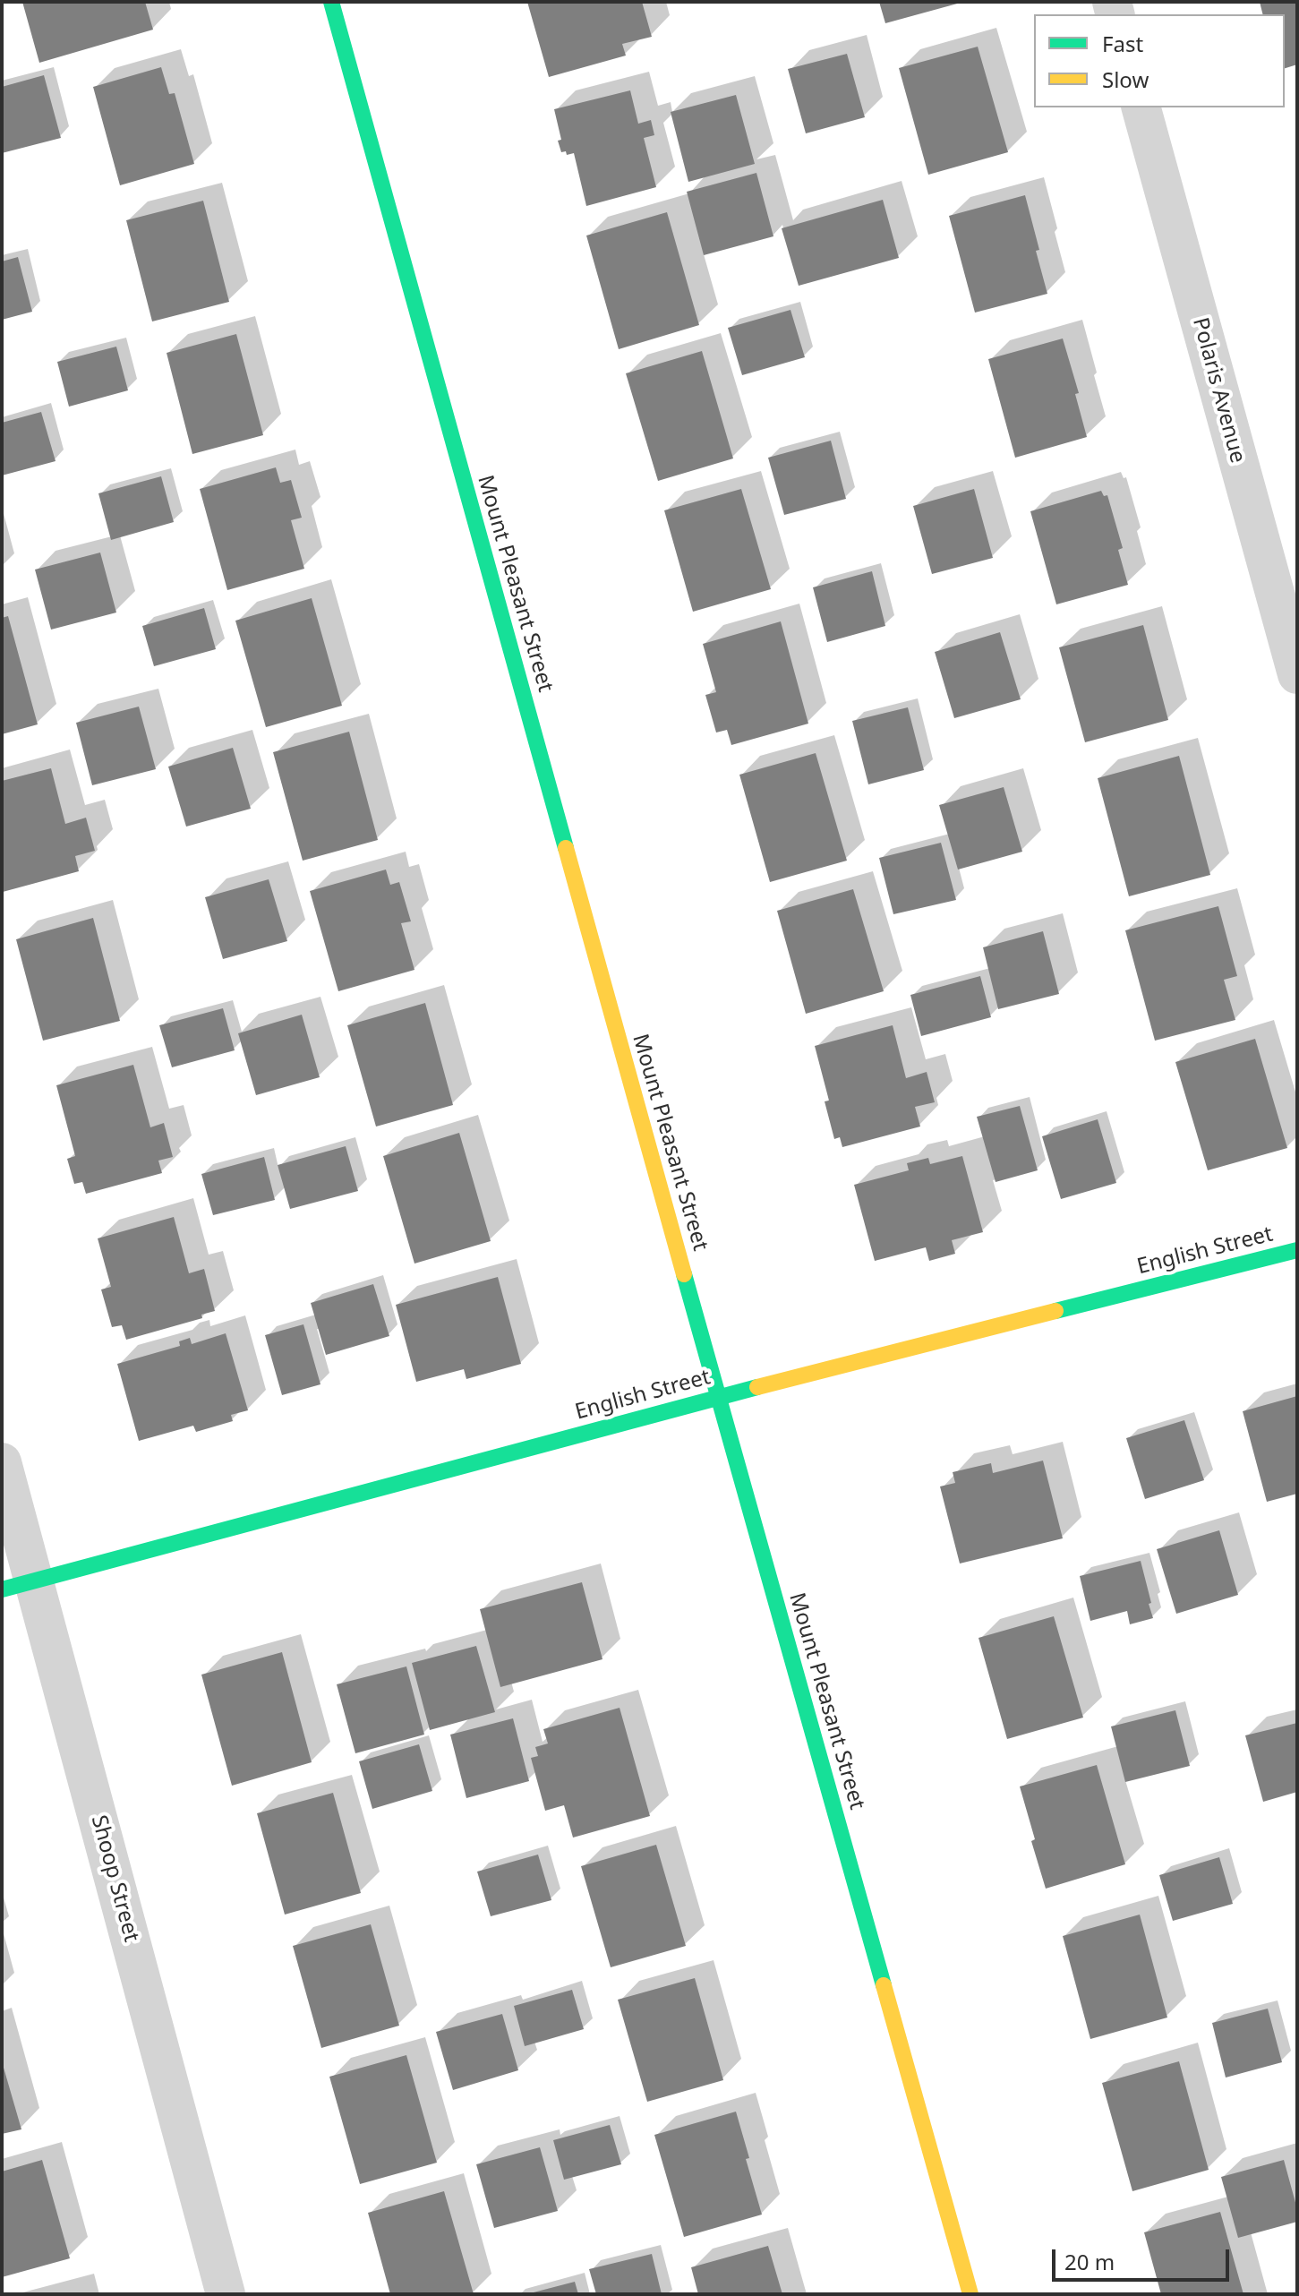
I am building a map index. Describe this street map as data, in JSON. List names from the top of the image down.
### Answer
{
  "streets": {
    "street": [
      "Polaris Avenue",
      "Mount Pleasant Street",
      "English Street",
      "Shoop Street"
    ]
  },
  "crossings": [
    ["Mount Pleasant Street", "English Street"],
    ["English Street", "Shoop Street"]
  ],
  "legend": ["Fast", "Slow"],
  "scale_bar": "20 m"
}
